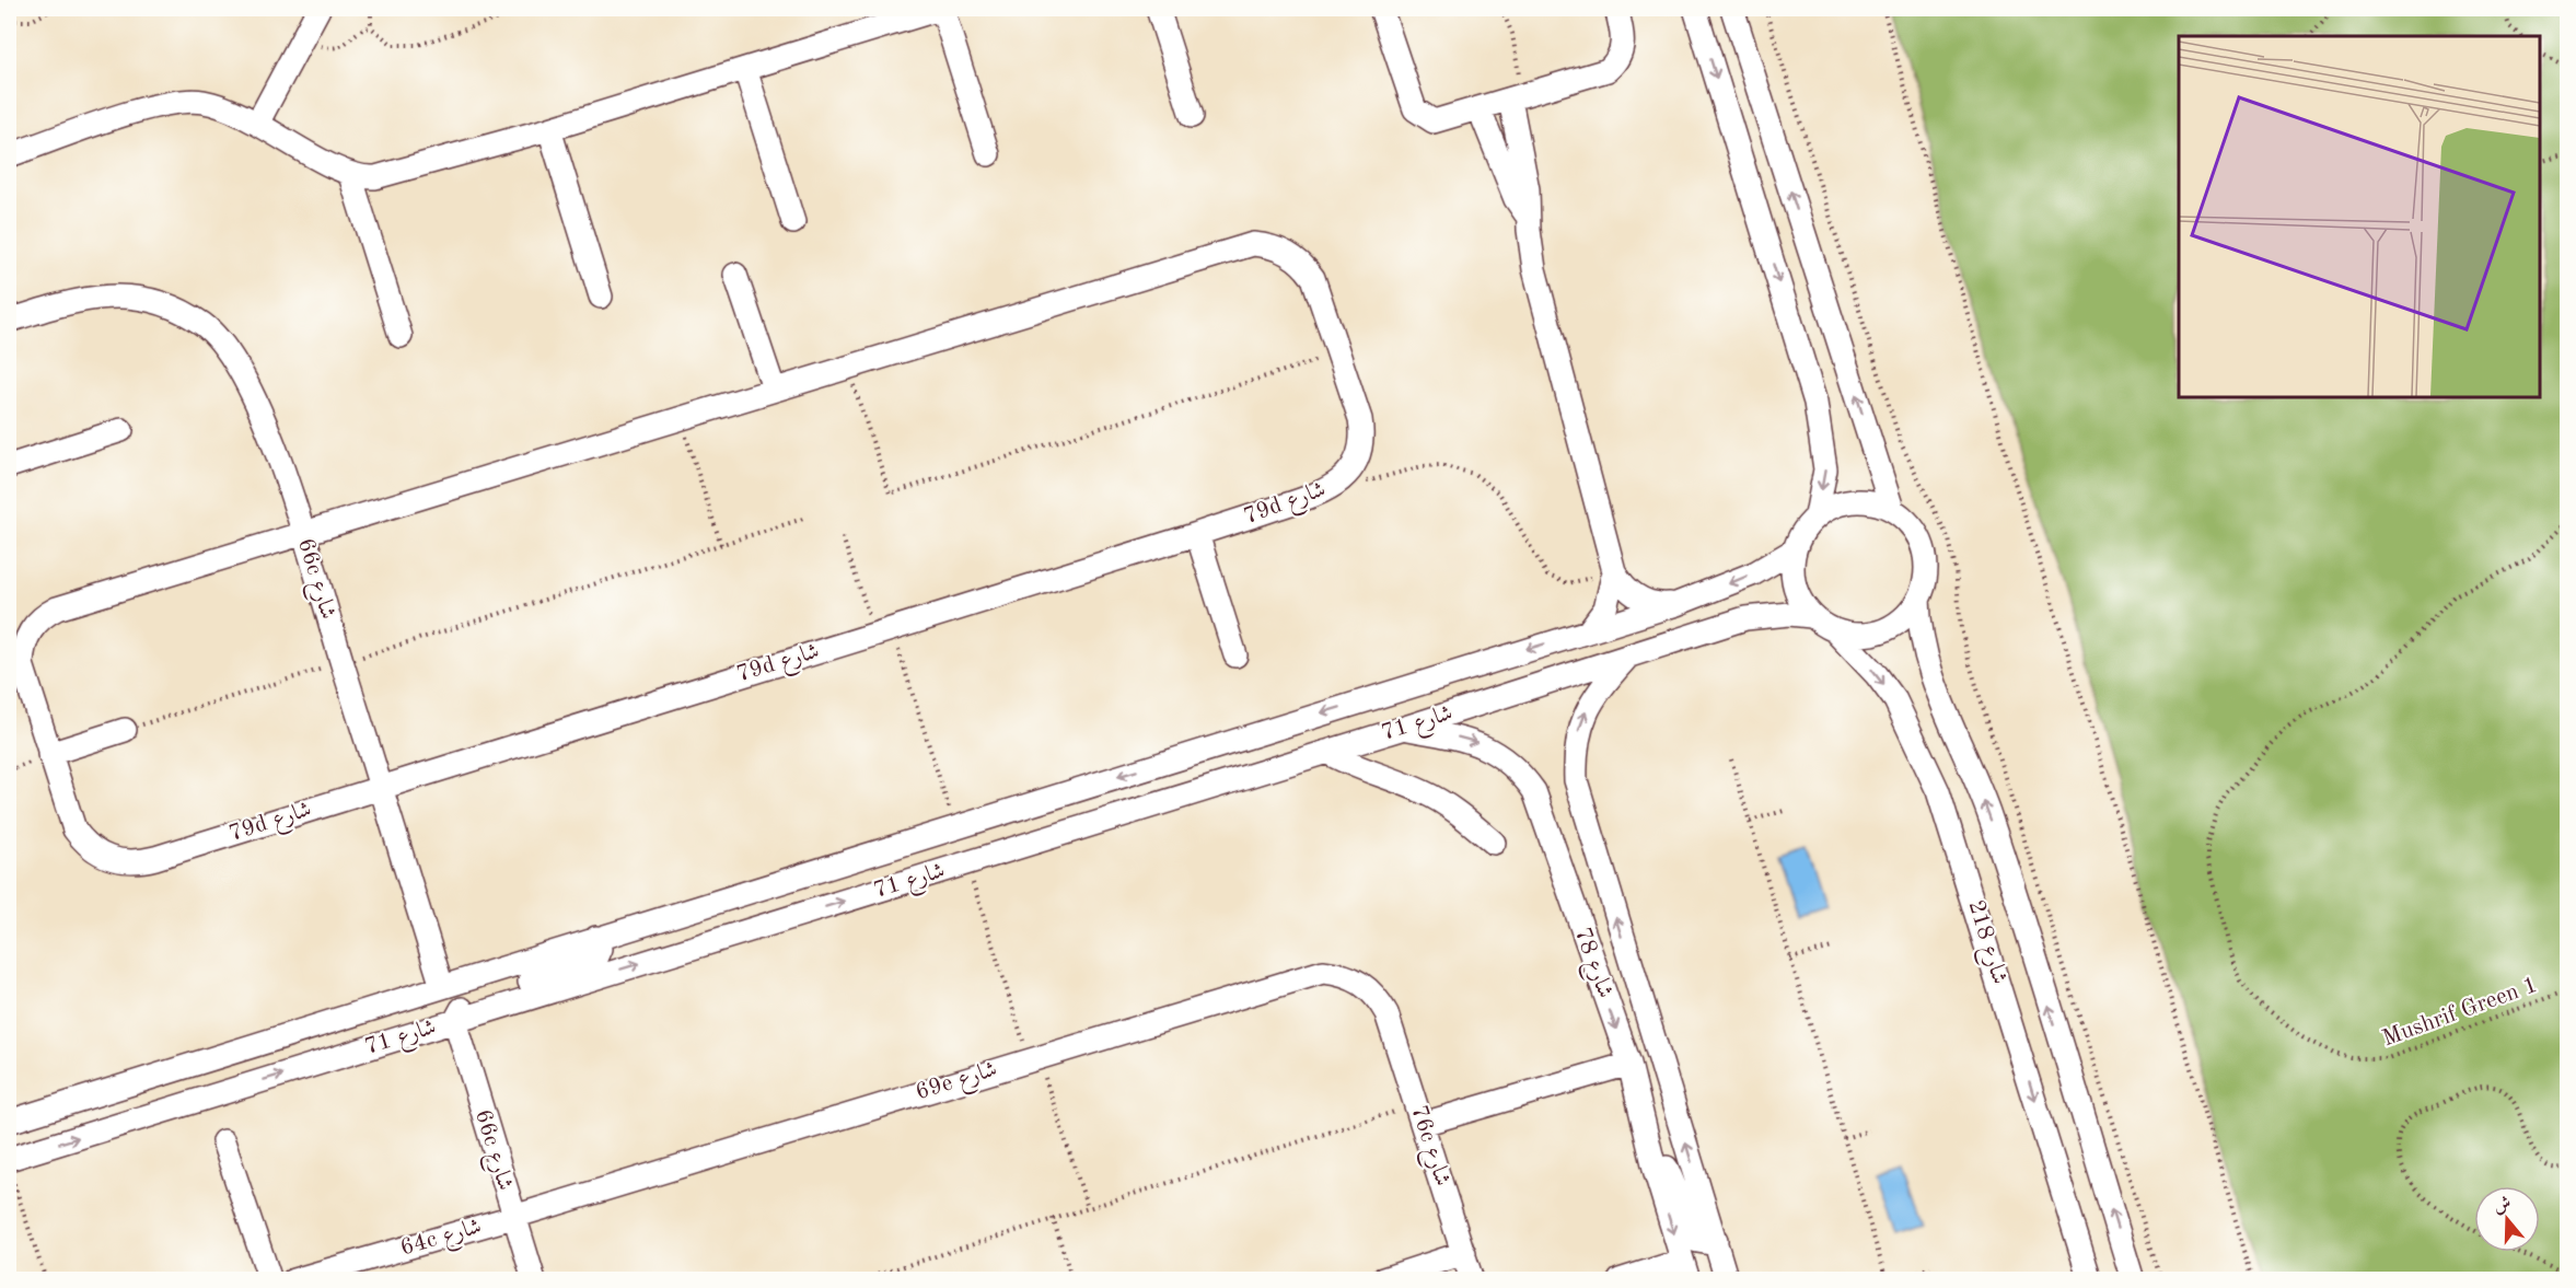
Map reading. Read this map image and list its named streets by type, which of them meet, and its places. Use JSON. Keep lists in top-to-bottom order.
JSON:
{
  "streets": {
    "street": [
      "79d شارع",
      "66c شارع",
      "شارع 71",
      "شارع 218",
      "شارع 78",
      "69e شارع",
      "76c شارع",
      "64c شارع"
    ],
    "path": ["Mushrif Green 1"]
  },
  "crossings": [
    ["79d شارع", "66c شارع"],
    ["66c شارع", "شارع 71"],
    ["66c شارع", "69e شارع"],
    ["66c شارع", "64c شارع"],
    ["شارع 71", "شارع 218"],
    ["شارع 71", "شارع 78"],
    ["69e شارع", "76c شارع"],
    ["69e شارع", "64c شارع"]
  ],
  "north": "top"
}
